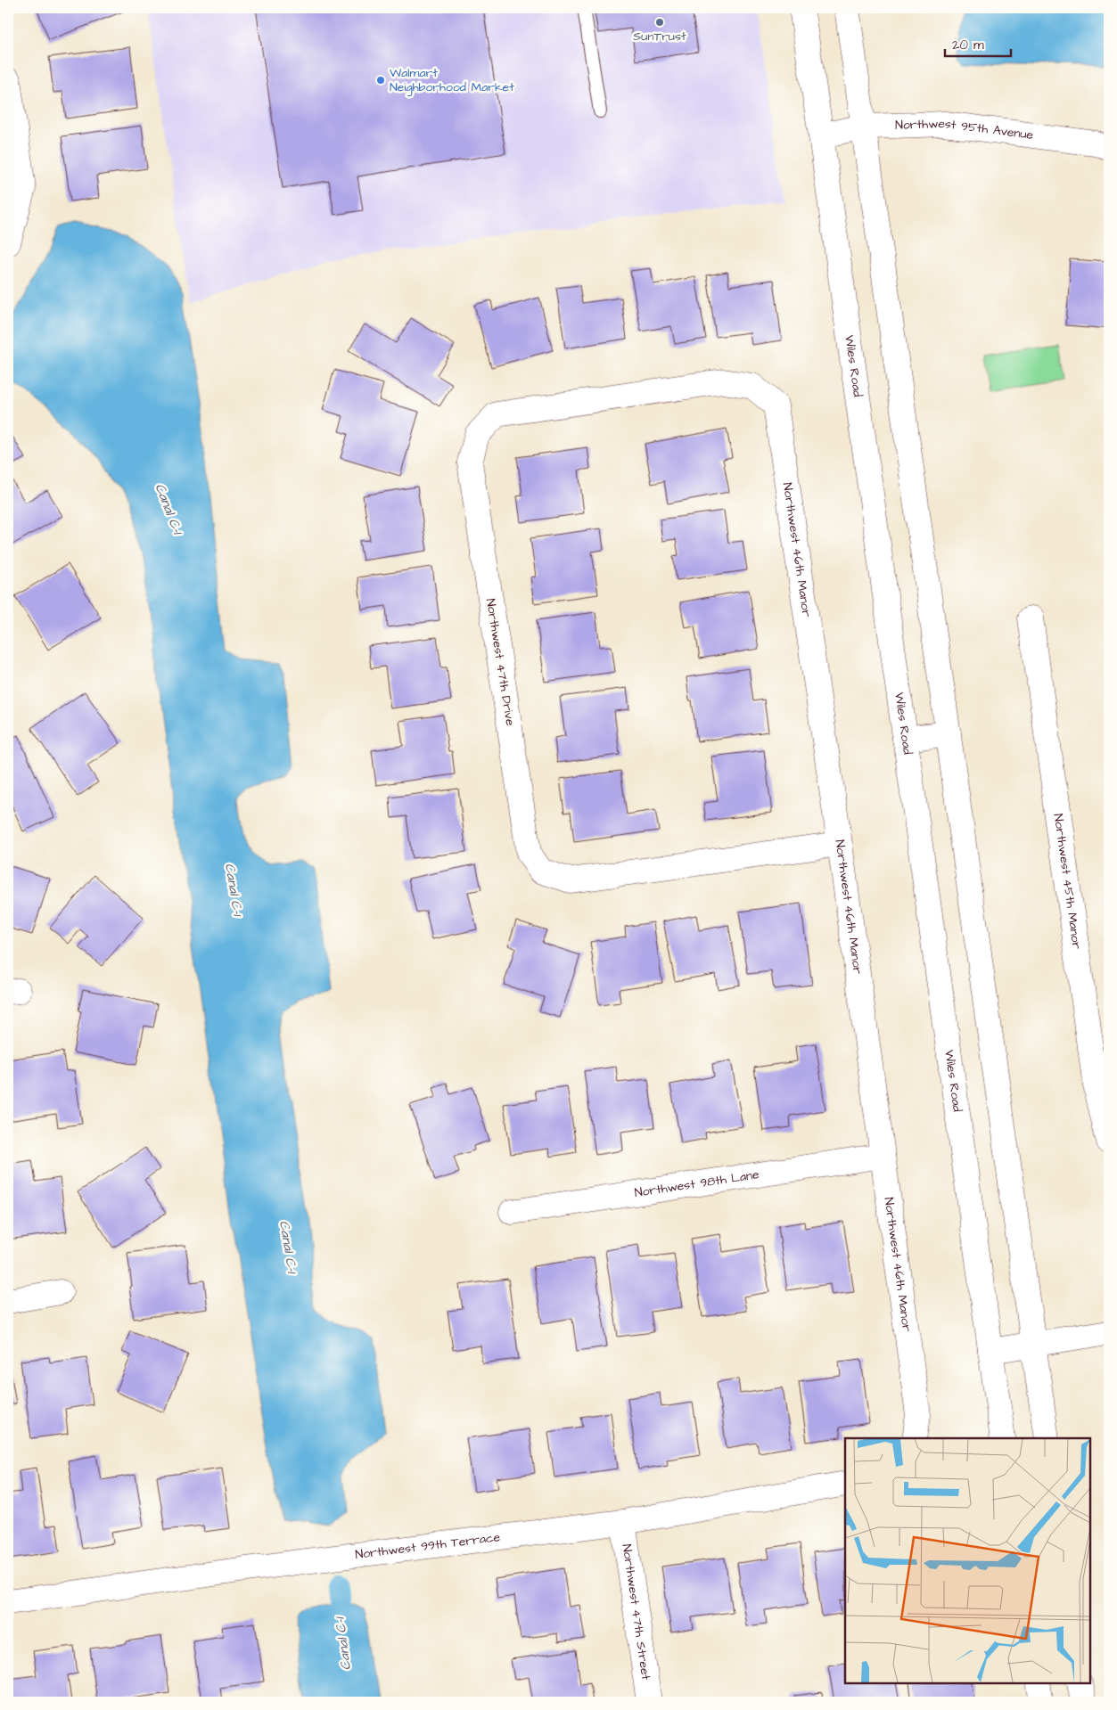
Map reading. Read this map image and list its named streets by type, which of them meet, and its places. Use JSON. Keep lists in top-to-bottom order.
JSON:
{
  "streets": {
    "street": [
      "Northwest 95th Avenue",
      "Wiles Road",
      "Northwest 46th Manor",
      "Northwest 47th Drive",
      "Northwest 45th Manor",
      "Northwest 98th Lane",
      "Northwest 99th Terrace",
      "Northwest 47th Street"
    ]
  },
  "crossings": [
    ["Northwest 95th Avenue", "Wiles Road"],
    ["Northwest 46th Manor", "Northwest 47th Drive"],
    ["Northwest 46th Manor", "Northwest 98th Lane"],
    ["Northwest 99th Terrace", "Northwest 47th Street"]
  ],
  "water": ["Canal C-1"],
  "places": ["SunTrust", "Walmart Neighborhood Market"],
  "scale_bar": "20 m"
}
